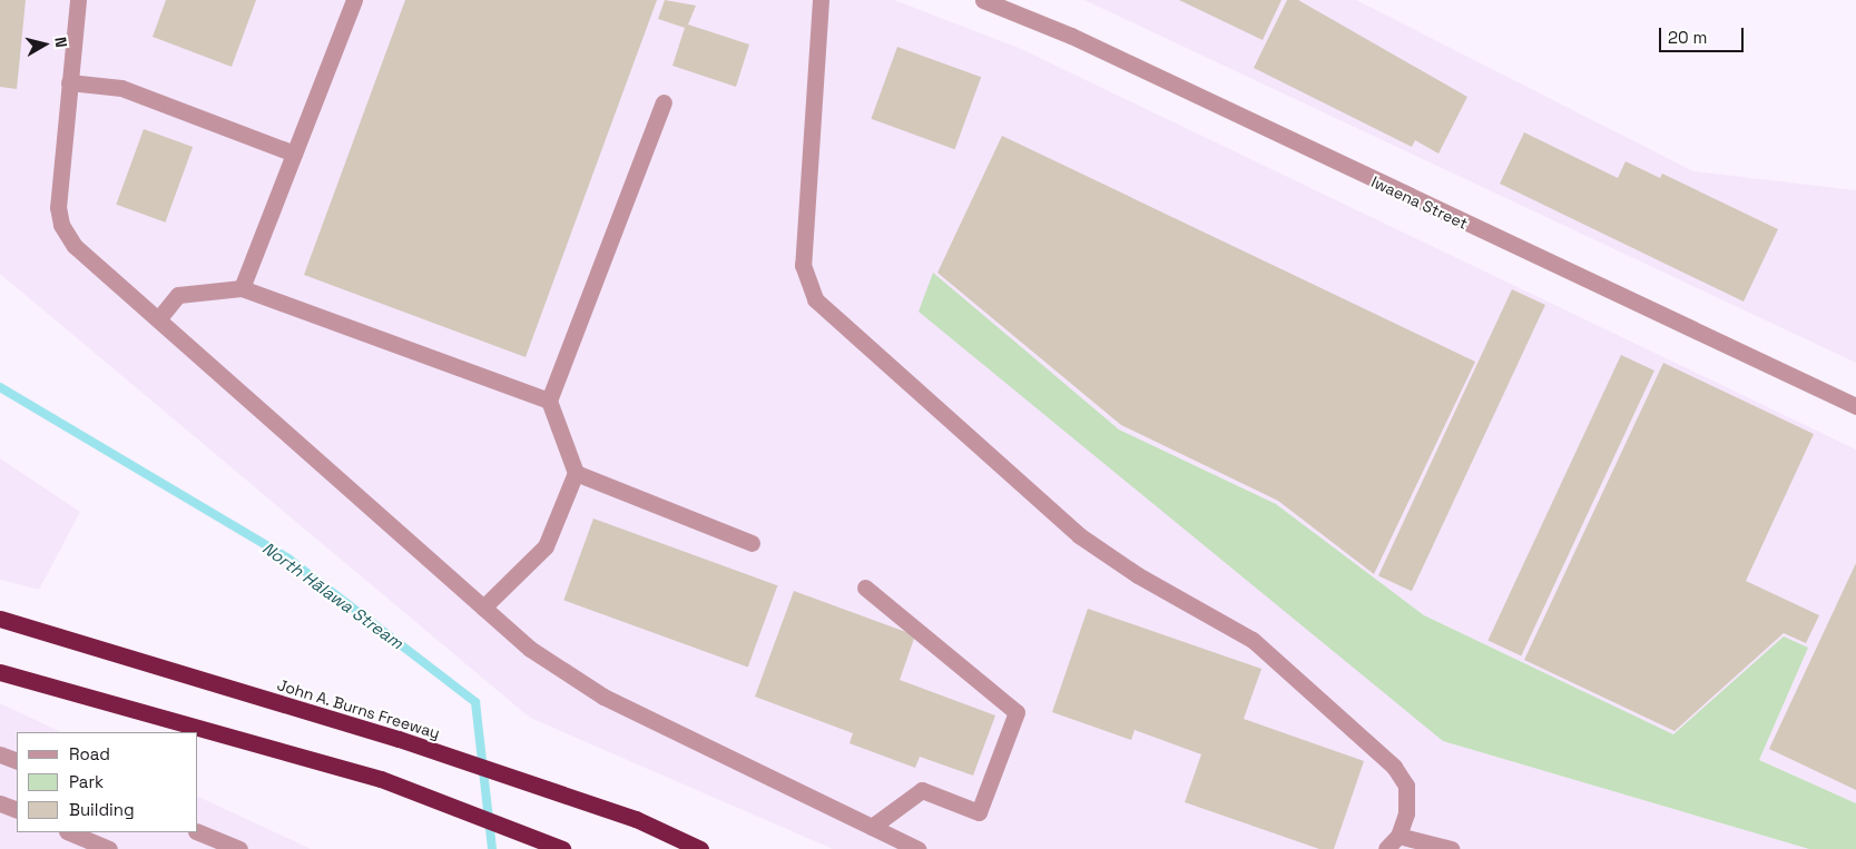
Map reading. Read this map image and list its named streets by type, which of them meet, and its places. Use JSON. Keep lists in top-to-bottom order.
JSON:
{
  "streets": {
    "highway": ["John A. Burns Freeway"],
    "street": ["Iwaena Street"]
  },
  "water": ["North Hālawa Stream"],
  "legend": ["Road", "Park", "Building"],
  "scale_bar": "20 m",
  "north": "right"
}
